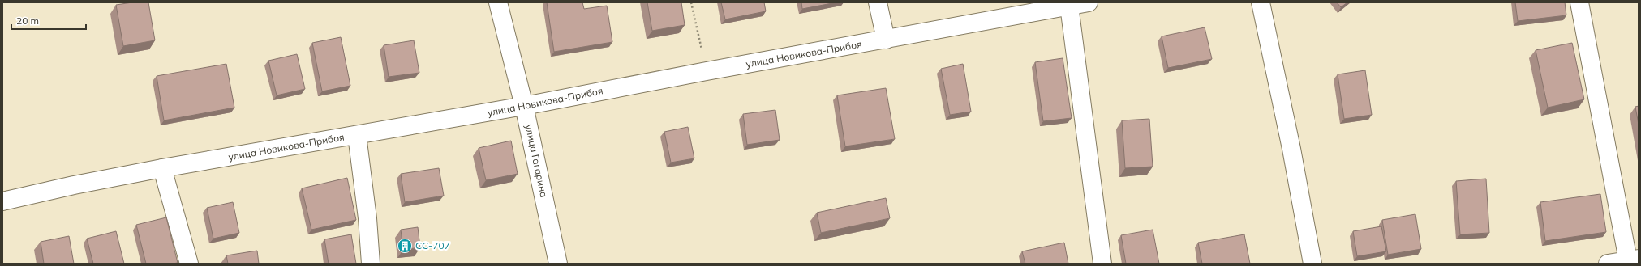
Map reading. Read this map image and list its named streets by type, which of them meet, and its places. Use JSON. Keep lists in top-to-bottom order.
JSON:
{
  "streets": {
    "street": ["улица Новикова-Прибоя", "улица Гагарина"]
  },
  "crossings": [
    ["улица Новикова-Прибоя", "улица Гагарина"]
  ],
  "places": {
    "building": ["СС-707"]
  },
  "scale_bar": "20 m"
}
